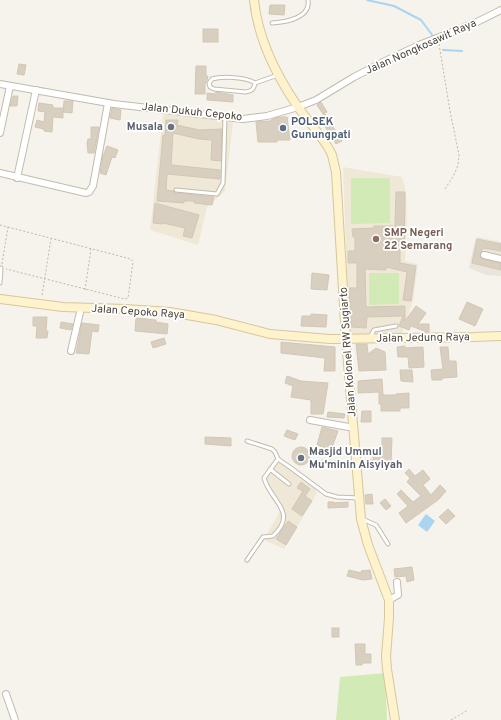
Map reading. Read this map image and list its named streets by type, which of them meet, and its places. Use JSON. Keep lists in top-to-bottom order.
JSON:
{
  "streets": {
    "main road": ["Jalan Cepoko Raya", "Jalan Jedung Raya", "Jalan Kolonel RW Sugiarto"],
    "street": ["Jalan Nongkosawit Raya", "Jalan Dukuh Cepoko"]
  },
  "crossings": [
    ["Jalan Nongkosawit Raya", "Jalan Dukuh Cepoko"],
    ["Jalan Nongkosawit Raya", "Jalan Kolonel RW Sugiarto"],
    ["Jalan Dukuh Cepoko", "Jalan Kolonel RW Sugiarto"],
    ["Jalan Cepoko Raya", "Jalan Jedung Raya"],
    ["Jalan Cepoko Raya", "Jalan Kolonel RW Sugiarto"],
    ["Jalan Jedung Raya", "Jalan Kolonel RW Sugiarto"]
  ],
  "places": [
    "Musala",
    "POLSEK Gunungpati",
    "SMP Negeri 22 Semarang",
    "Masjid Ummul Mu'minin Aisyiyah"
  ]
}
